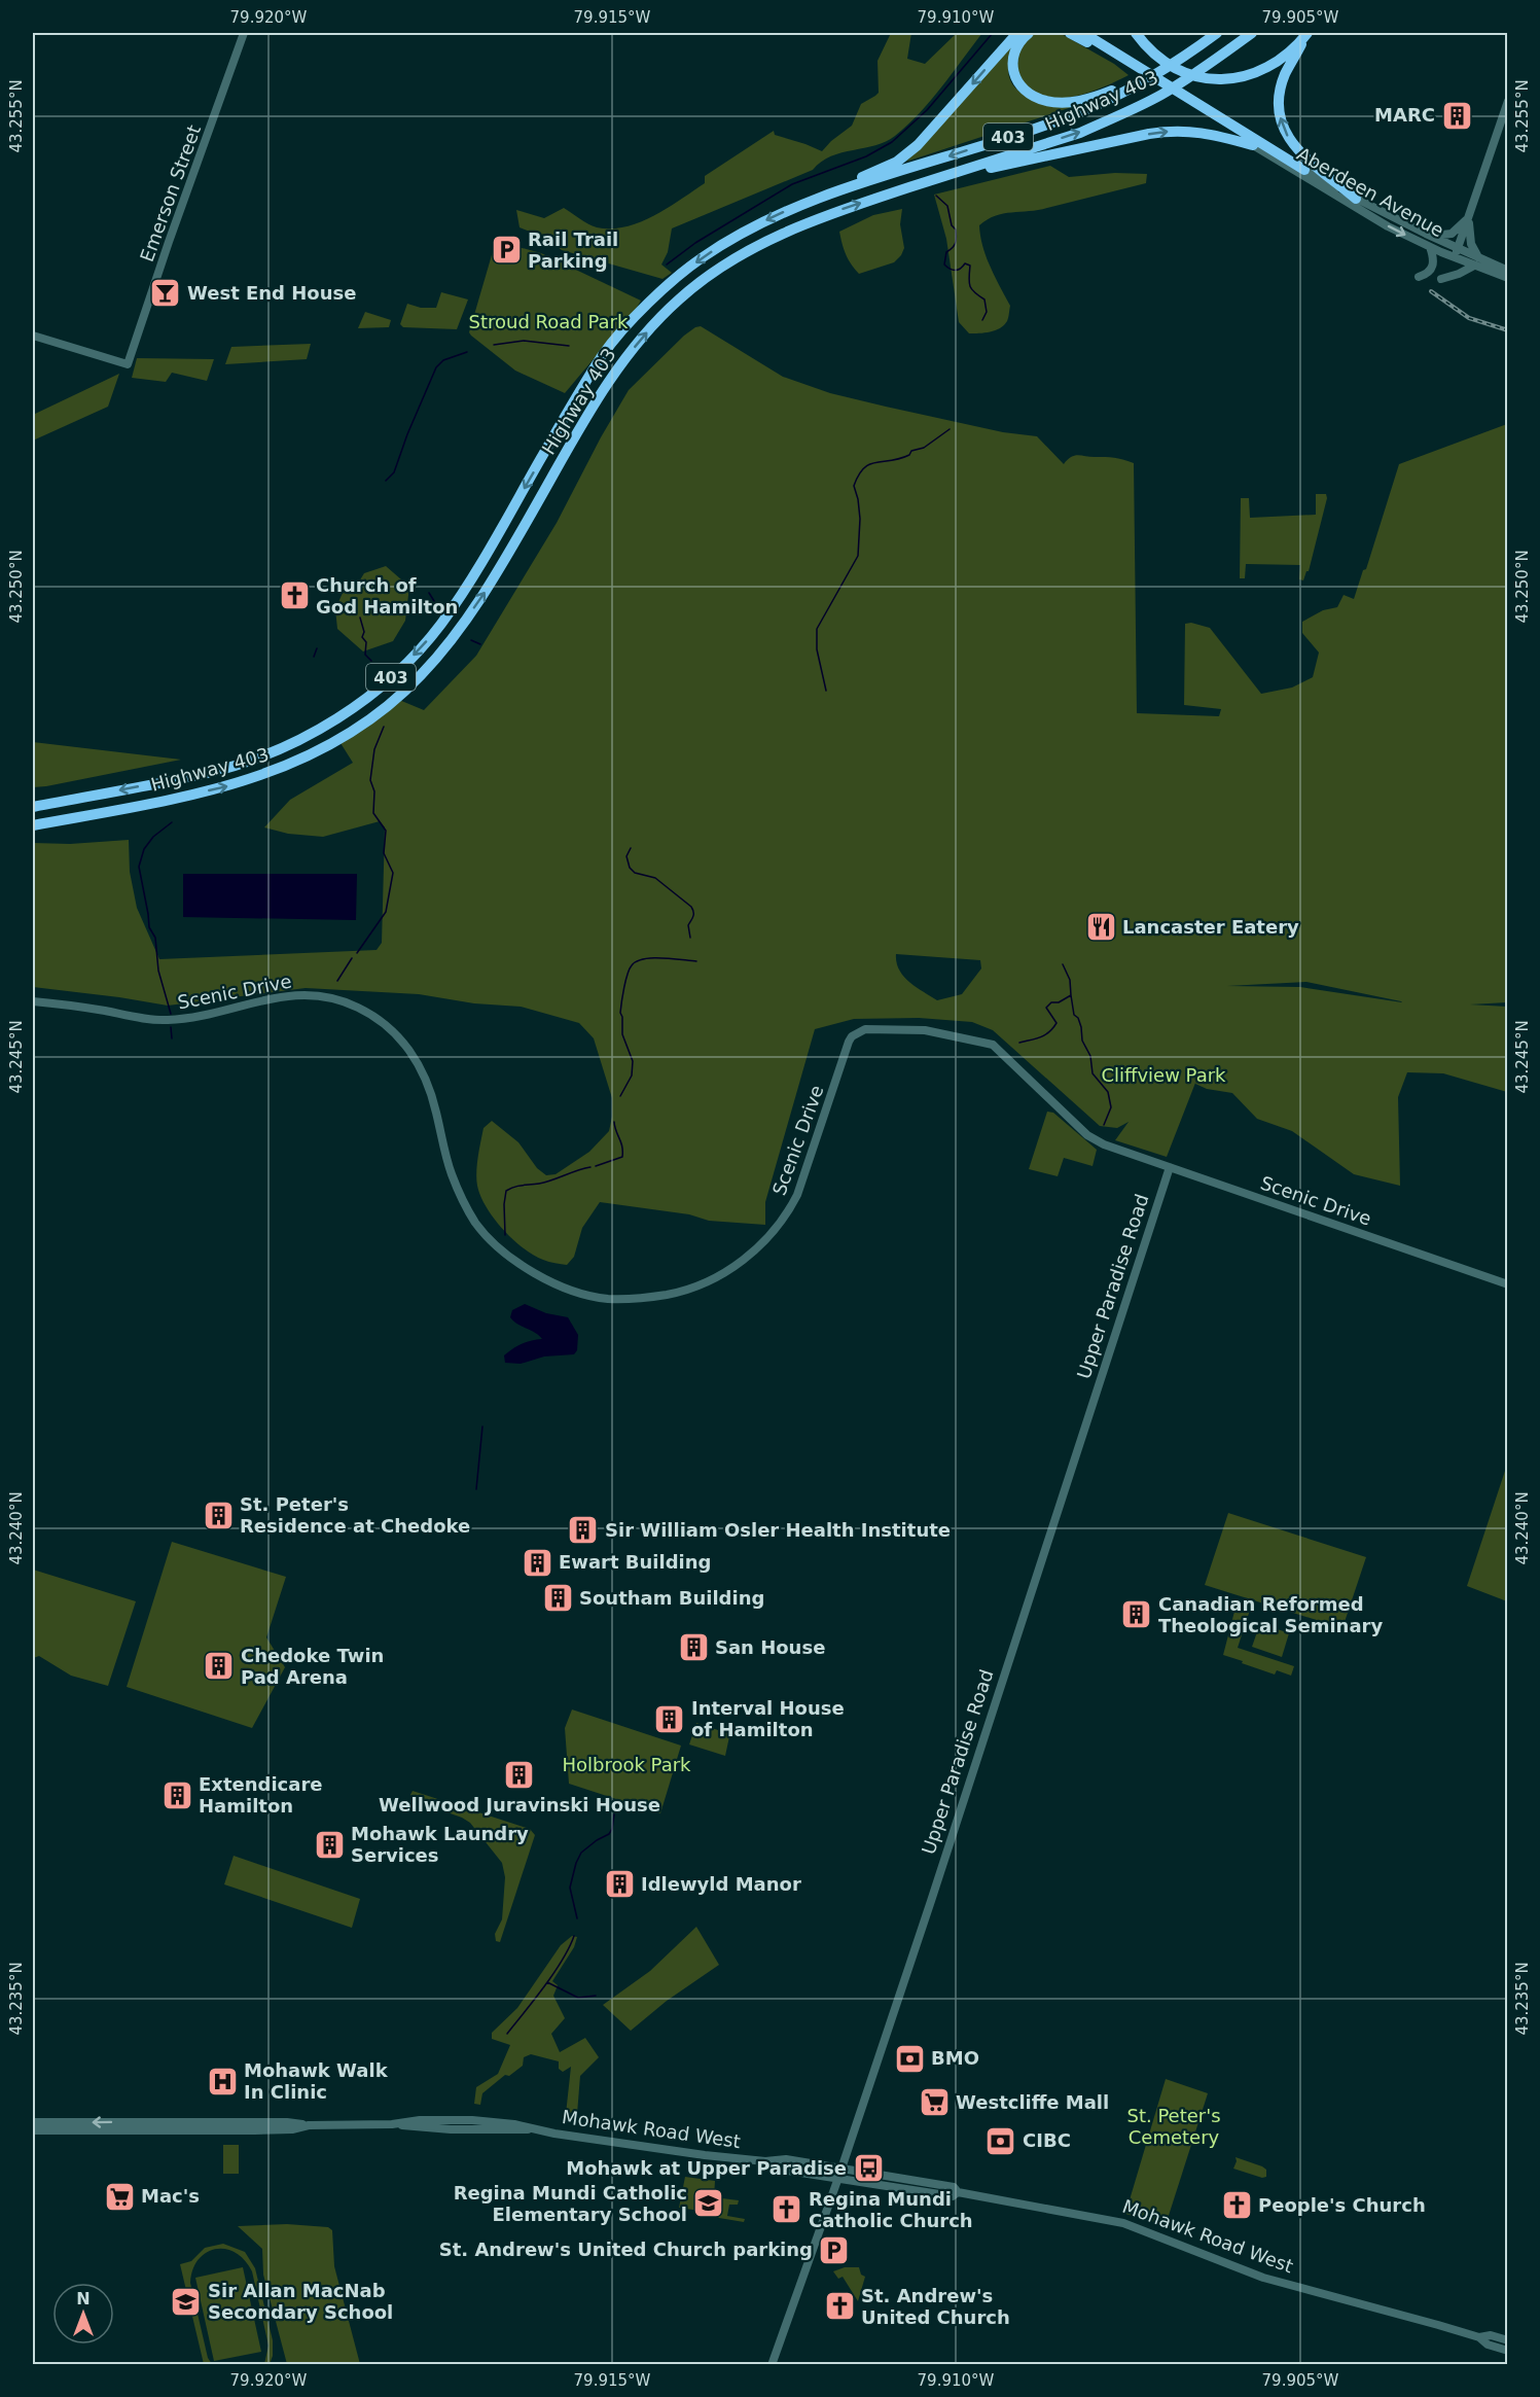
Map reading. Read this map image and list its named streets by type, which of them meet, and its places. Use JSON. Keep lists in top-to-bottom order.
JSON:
{
  "streets": {
    "highway": ["Highway 403", "403"],
    "main road": ["Aberdeen Avenue", "Upper Paradise Road", "Mohawk Road West"],
    "street": ["Emerson Street", "Scenic Drive"]
  },
  "crossings": [
    ["Scenic Drive", "Upper Paradise Road"],
    ["Upper Paradise Road", "Mohawk Road West"]
  ],
  "parks": [
    "Stroud Road Park",
    "Cliffview Park",
    "Holbrook Park",
    "St. Peter's Cemetery"
  ],
  "places": {
    "building": [
      "MARC",
      "St. Peter's Residence at Chedoke",
      "Sir William Osler Health Institute",
      "Ewart Building",
      "Southam Building",
      "Canadian Reformed Theological Seminary",
      "San House",
      "Chedoke Twin Pad Arena",
      "Interval House of Hamilton",
      "Wellwood Juravinski House",
      "Extendicare Hamilton",
      "Mohawk Laundry Services",
      "Idlewyld Manor"
    ],
    "parking": ["Rail Trail Parking", "St. Andrew's United Church parking"],
    "bar": ["West End House"],
    "church": [
      "Church of God Hamilton",
      "People's Church",
      "Regina Mundi Catholic Church",
      "St. Andrew's United Church"
    ],
    "restaurant": ["Lancaster Eatery"],
    "bank": ["BMO", "CIBC"],
    "hospital": ["Mohawk Walk In Clinic"],
    "supermarket": ["Westcliffe Mall", "Mac's"],
    "bus stop": ["Mohawk at Upper Paradise"],
    "school or university": ["Regina Mundi Catholic Elementary School", "Sir Allan MacNab Secondary School"]
  },
  "north": "top",
  "coordinates": [
    "79.920°W",
    "79.915°W",
    "79.910°W",
    "79.905°W",
    "43.255°N",
    "43.250°N",
    "43.245°N",
    "43.240°N",
    "43.235°N"
  ]
}
